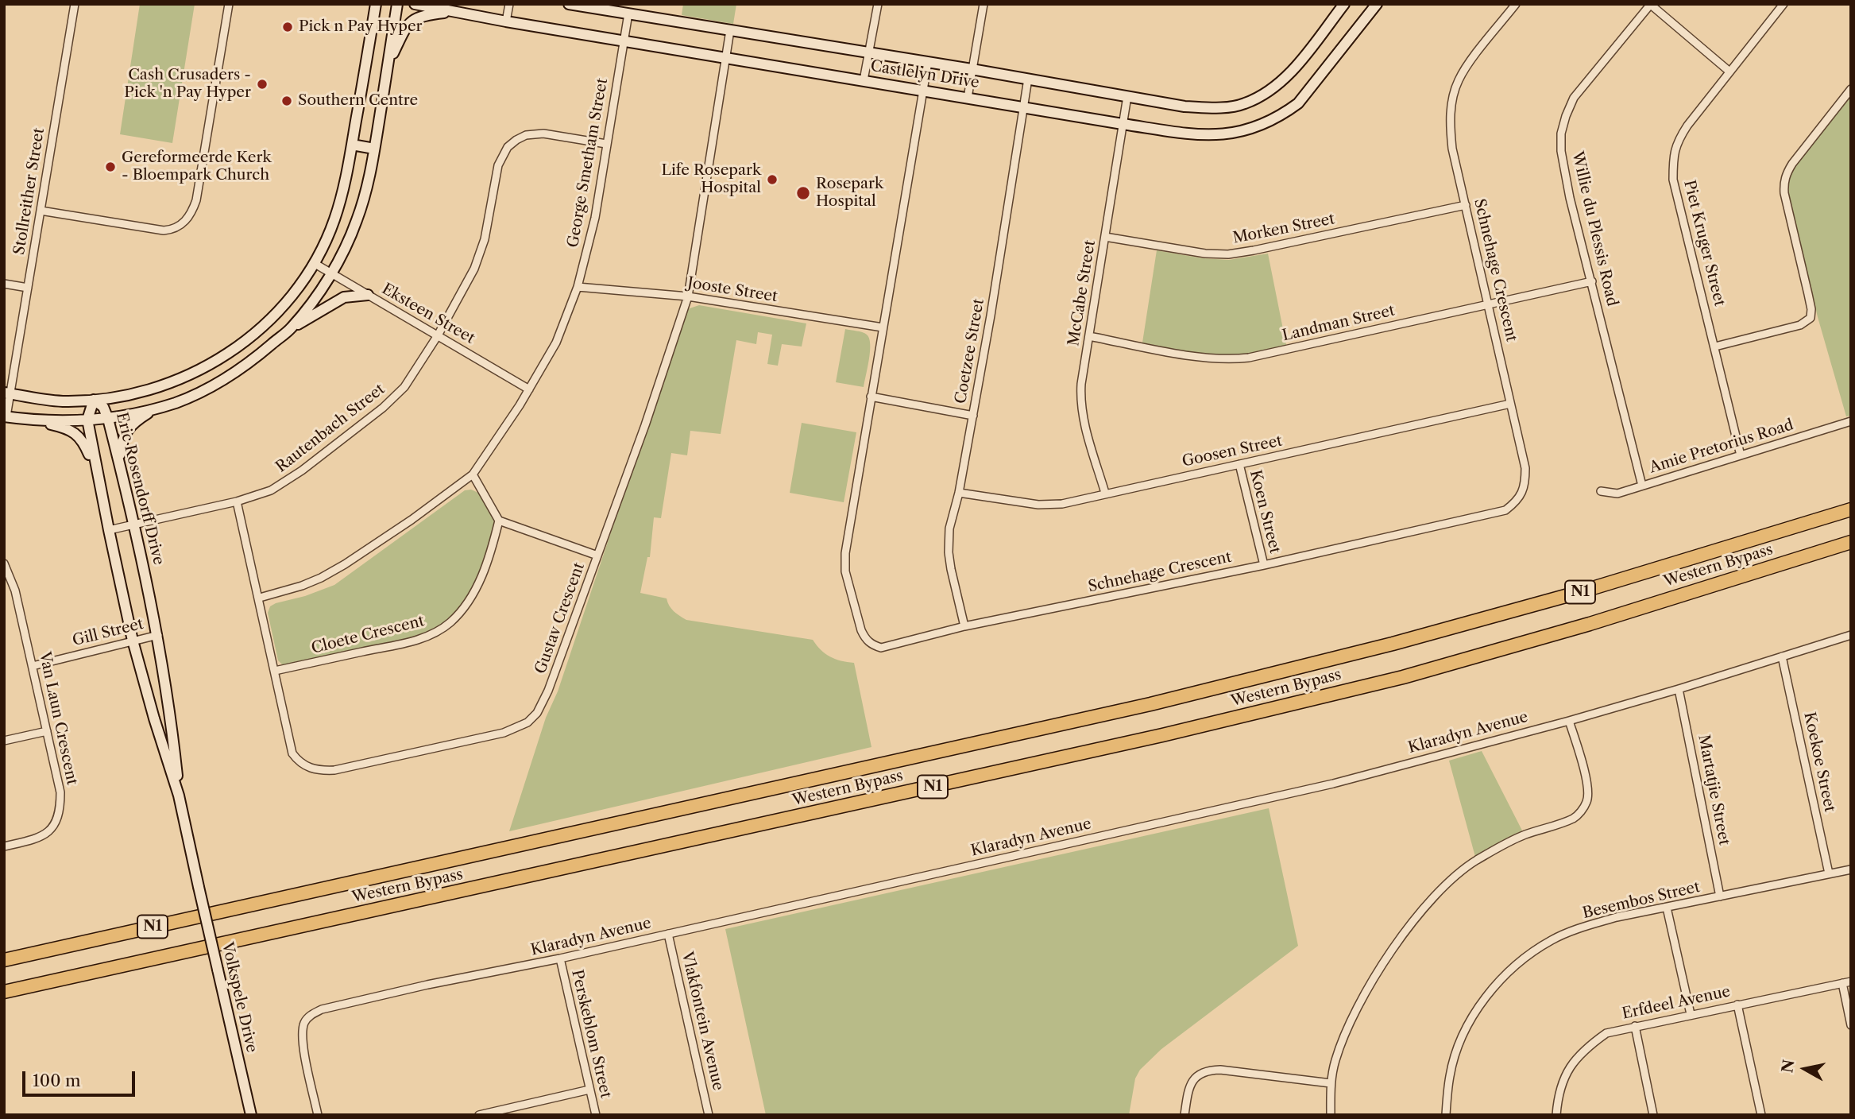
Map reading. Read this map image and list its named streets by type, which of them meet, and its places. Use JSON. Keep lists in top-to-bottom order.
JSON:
{
  "streets": {
    "highway": ["Western Bypass", "N1"],
    "street": [
      "Castlelyn Drive",
      "George Smetham Street",
      "Stollreither Street",
      "Morken Street",
      "Willie du Plessis Road",
      "Piet Kruger Street",
      "Schnehage Crescent",
      "Jooste Street",
      "McCabe Street",
      "Eksteen Street",
      "Landman Street",
      "Coetzee Street",
      "Rautenbach Street",
      "Amie Pretorius Road",
      "Goosen Street",
      "Eric Rosendorff Drive",
      "Koen Street",
      "Gustav Crescent",
      "Gill Street",
      "Cloete Crescent",
      "Van Laun Crescent",
      "Klaradyn Avenue",
      "Koekoe Street",
      "Martatjie Street",
      "Besembos Street",
      "Volkspele Drive",
      "Erfdeel Avenue",
      "Vlakfontein Avenue",
      "Perskeblom Street"
    ]
  },
  "crossings": [
    ["Castlelyn Drive", "George Smetham Street"],
    ["Castlelyn Drive", "Schnehage Crescent"],
    ["Castlelyn Drive", "McCabe Street"],
    ["Castlelyn Drive", "Coetzee Street"],
    ["Castlelyn Drive", "Gustav Crescent"],
    ["George Smetham Street", "Jooste Street"],
    ["George Smetham Street", "Eksteen Street"],
    ["George Smetham Street", "Rautenbach Street"],
    ["George Smetham Street", "Gustav Crescent"],
    ["Morken Street", "Schnehage Crescent"],
    ["Morken Street", "McCabe Street"],
    ["Willie du Plessis Road", "Landman Street"],
    ["Willie du Plessis Road", "Amie Pretorius Road"],
    ["Piet Kruger Street", "Amie Pretorius Road"],
    ["Schnehage Crescent", "Jooste Street"],
    ["Schnehage Crescent", "Landman Street"],
    ["Schnehage Crescent", "Coetzee Street"],
    ["Schnehage Crescent", "Goosen Street"],
    ["Schnehage Crescent", "Koen Street"],
    ["Jooste Street", "Gustav Crescent"],
    ["McCabe Street", "Landman Street"],
    ["McCabe Street", "Goosen Street"],
    ["Eksteen Street", "Rautenbach Street"],
    ["Coetzee Street", "Goosen Street"],
    ["Rautenbach Street", "Eric Rosendorff Drive"],
    ["Rautenbach Street", "Gustav Crescent"],
    ["Goosen Street", "Koen Street"],
    ["Eric Rosendorff Drive", "Gill Street"],
    ["Eric Rosendorff Drive", "Volkspele Drive"],
    ["Gustav Crescent", "Cloete Crescent"],
    ["Gill Street", "Van Laun Crescent"],
    ["Klaradyn Avenue", "Koekoe Street"],
    ["Klaradyn Avenue", "Martatjie Street"],
    ["Klaradyn Avenue", "Vlakfontein Avenue"],
    ["Klaradyn Avenue", "Perskeblom Street"],
    ["Koekoe Street", "Besembos Street"],
    ["Martatjie Street", "Besembos Street"]
  ],
  "places": [
    "Pick n Pay Hyper",
    "Cash Crusaders - Pick 'n Pay Hyper",
    "Southern Centre",
    "Gereformeerde Kerk - Bloempark Church",
    "Life Rosepark Hospital",
    "Rosepark Hospital"
  ],
  "scale_bar": "100 m",
  "north": "left"
}
